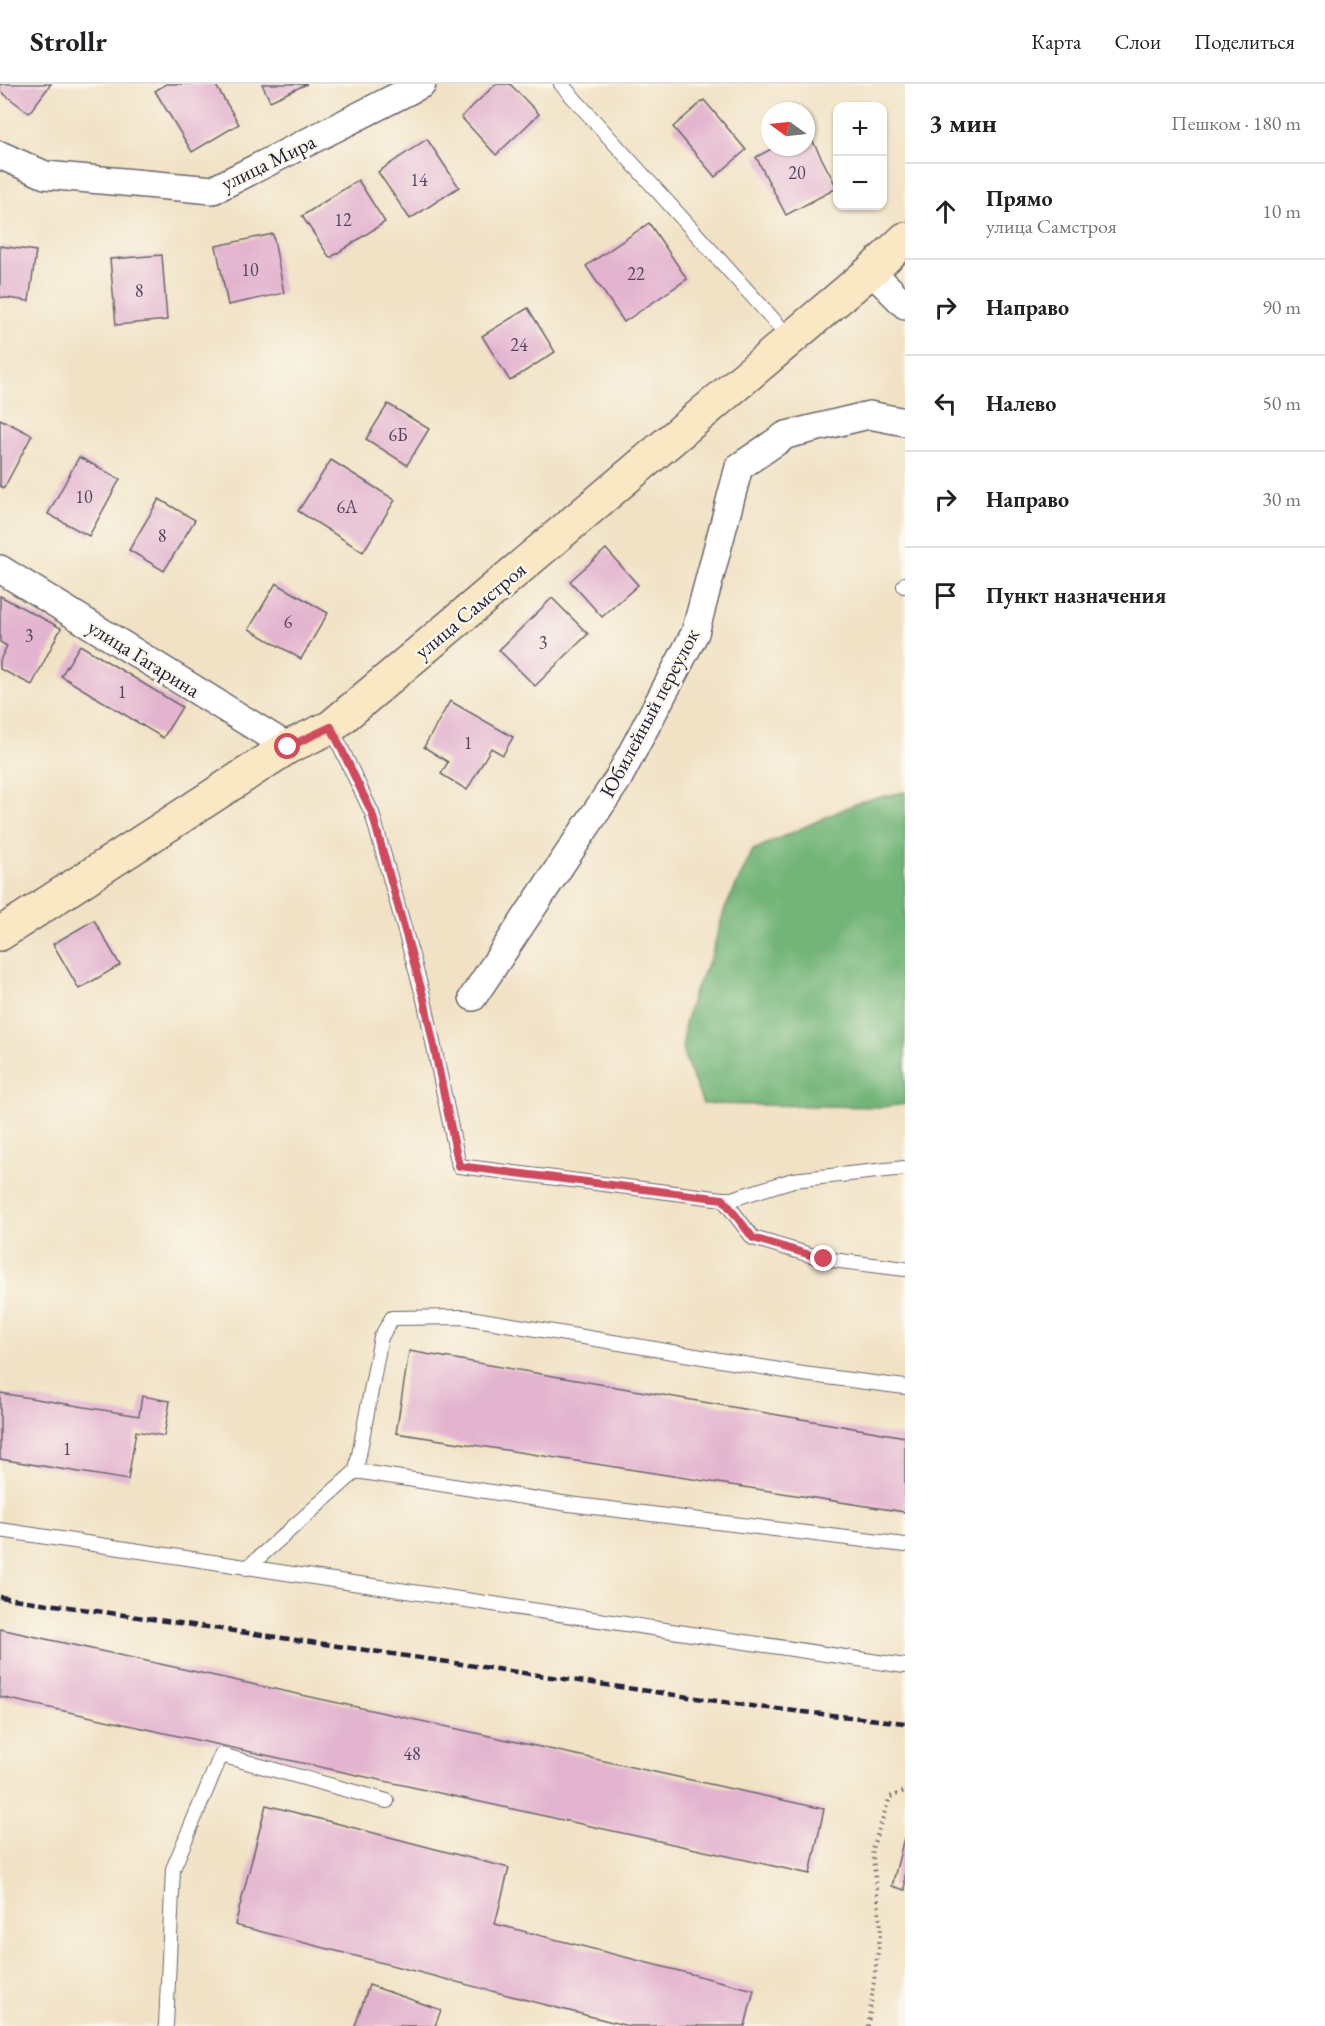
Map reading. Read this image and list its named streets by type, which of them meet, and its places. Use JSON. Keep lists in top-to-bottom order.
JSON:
{
  "streets": {
    "street": [
      "улица Мира",
      "улица Самстроя",
      "улица Гагарина",
      "Юбилейный переулок"
    ]
  },
  "crossings": [
    ["улица Самстроя", "улица Гагарина"]
  ],
  "house_numbers": [
    "20",
    "14",
    "12",
    "10",
    "22",
    "8",
    "24",
    "6Б",
    "10",
    "6А",
    "8",
    "6",
    "3",
    "3",
    "1",
    "1",
    "1",
    "48"
  ],
  "north": "left",
  "page": {
    "header": "Strollr",
    "nav": ["Карта", "Слои", "Поделиться"],
    "heading": ["3 мин", "Пешком · 180 m"],
    "map_buttons": ["+", "−"],
    "list": [
      ["Прямо", "улица Самстроя", "10 m"],
      ["Направо", "90 m"],
      ["Налево", "50 m"],
      ["Направо", "30 m"],
      "Пункт назначения"
    ]
  }
}
